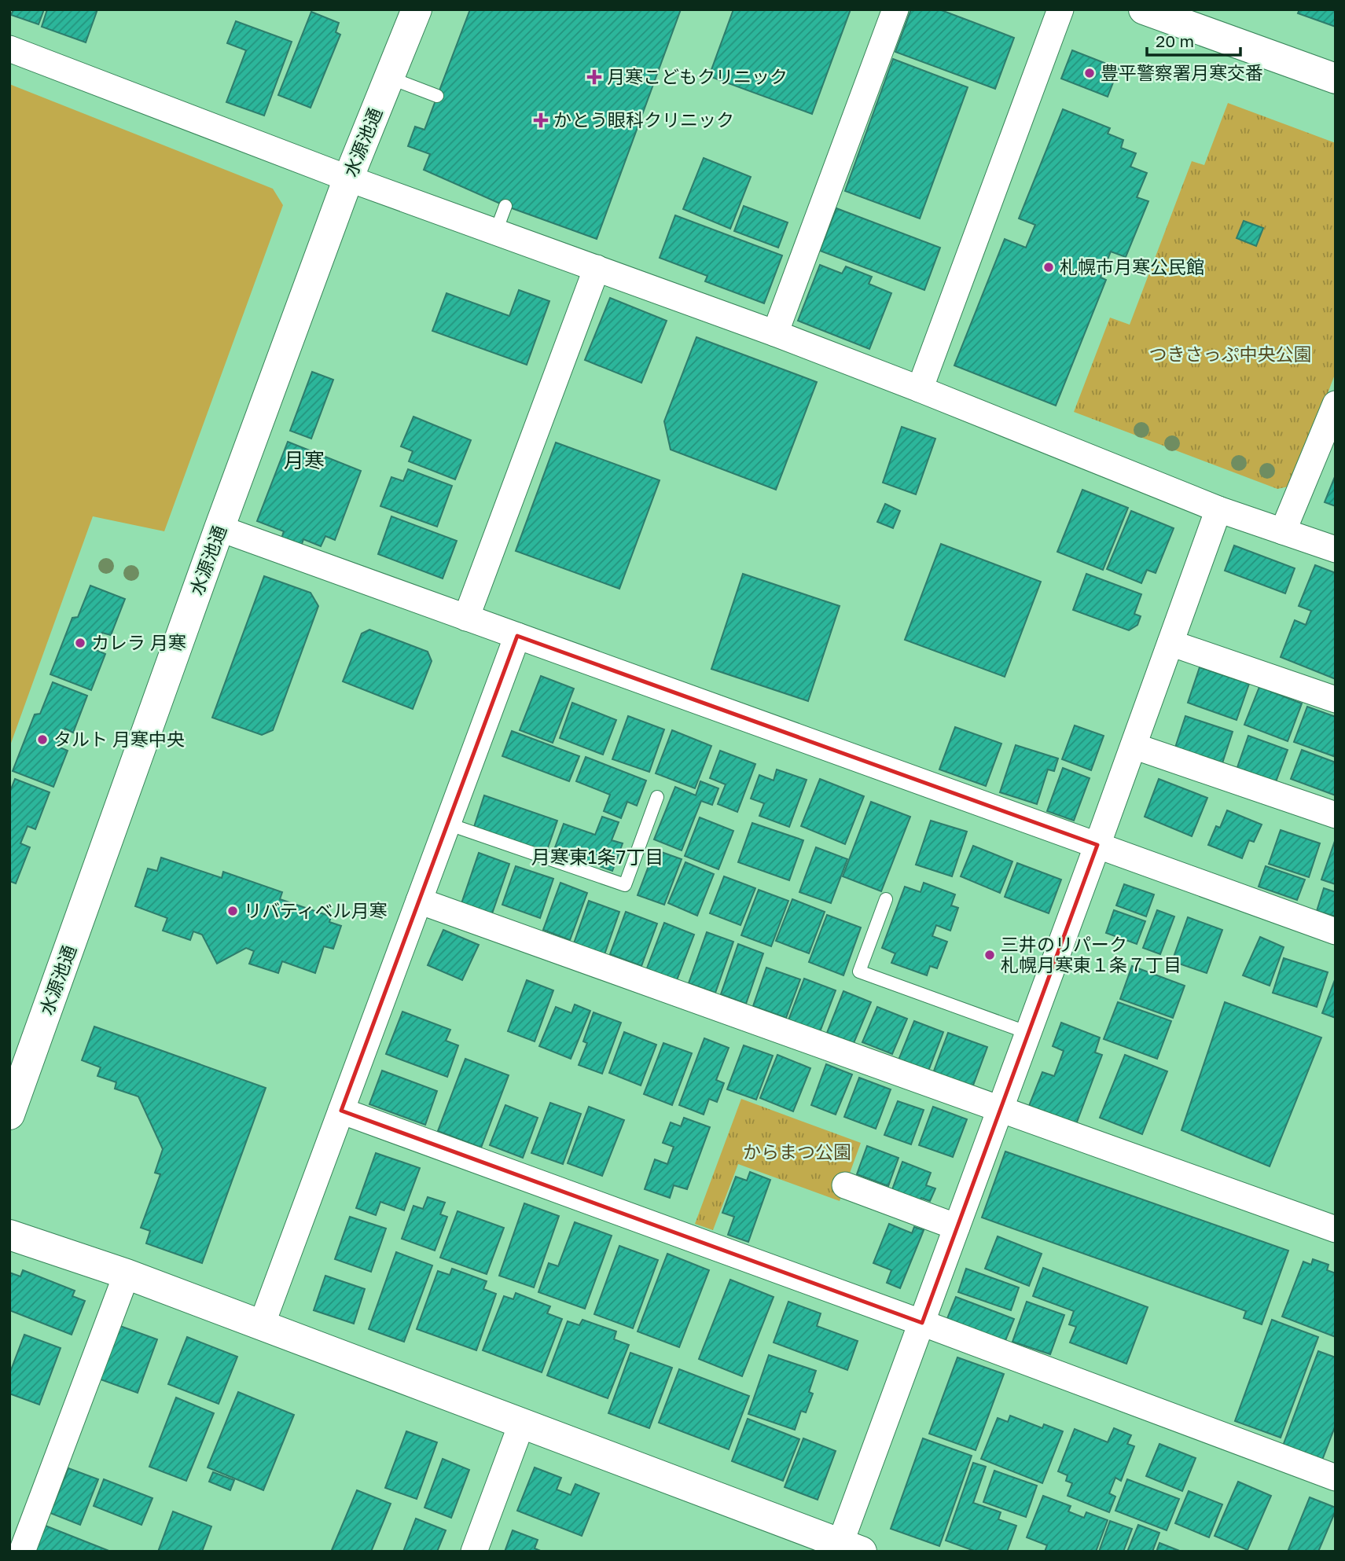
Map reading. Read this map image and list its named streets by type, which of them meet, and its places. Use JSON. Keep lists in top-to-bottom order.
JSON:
{
  "streets": {
    "main road": ["水源池通"]
  },
  "districts": ["月寒", "月寒東1条7丁目"],
  "parks": ["つきさっぷ中央公園", "からまつ公園"],
  "places": {
    "other": [
      "豊平警察署月寒交番",
      "札幌市月寒公民館",
      "カレラ 月寒",
      "タルト 月寒中央",
      "リバティベル月寒",
      "三井のリパーク 札幌月寒東１条７丁目"
    ],
    "health": ["月寒こどもクリニック", "かとう眼科クリニック"]
  },
  "scale_bar": "20 m"
}
